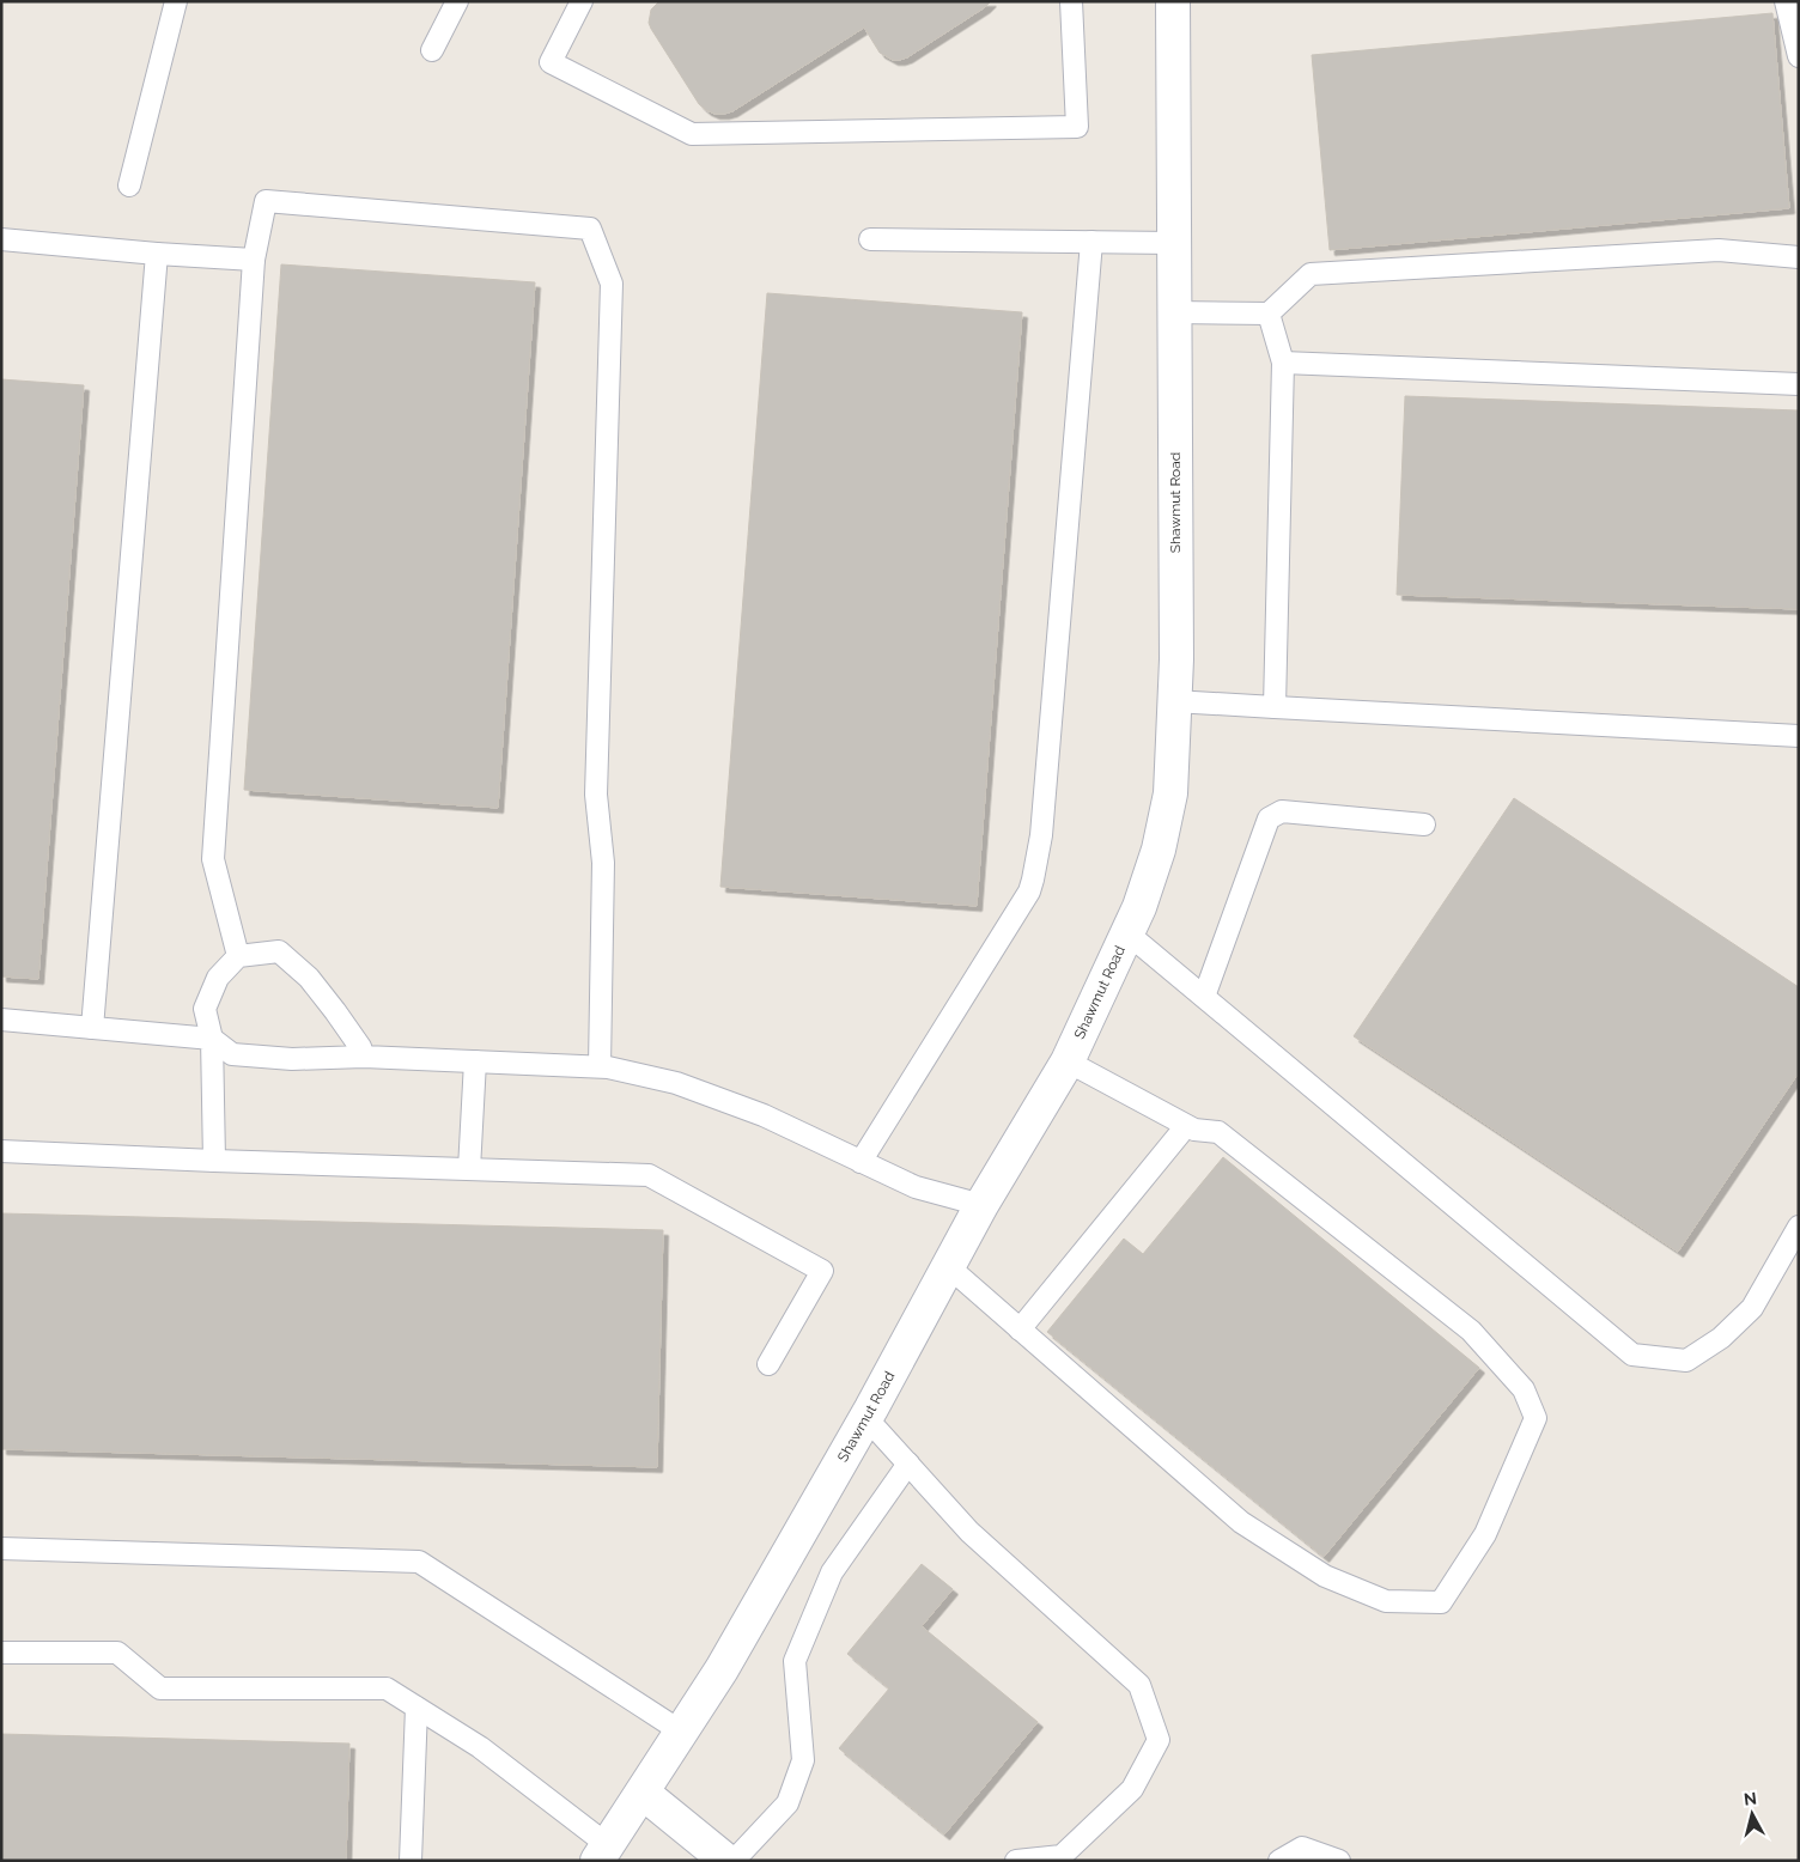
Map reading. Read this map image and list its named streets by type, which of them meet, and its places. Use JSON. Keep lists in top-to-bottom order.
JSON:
{
  "streets": {
    "street": ["Shawmut Road"]
  },
  "north": "top"
}
